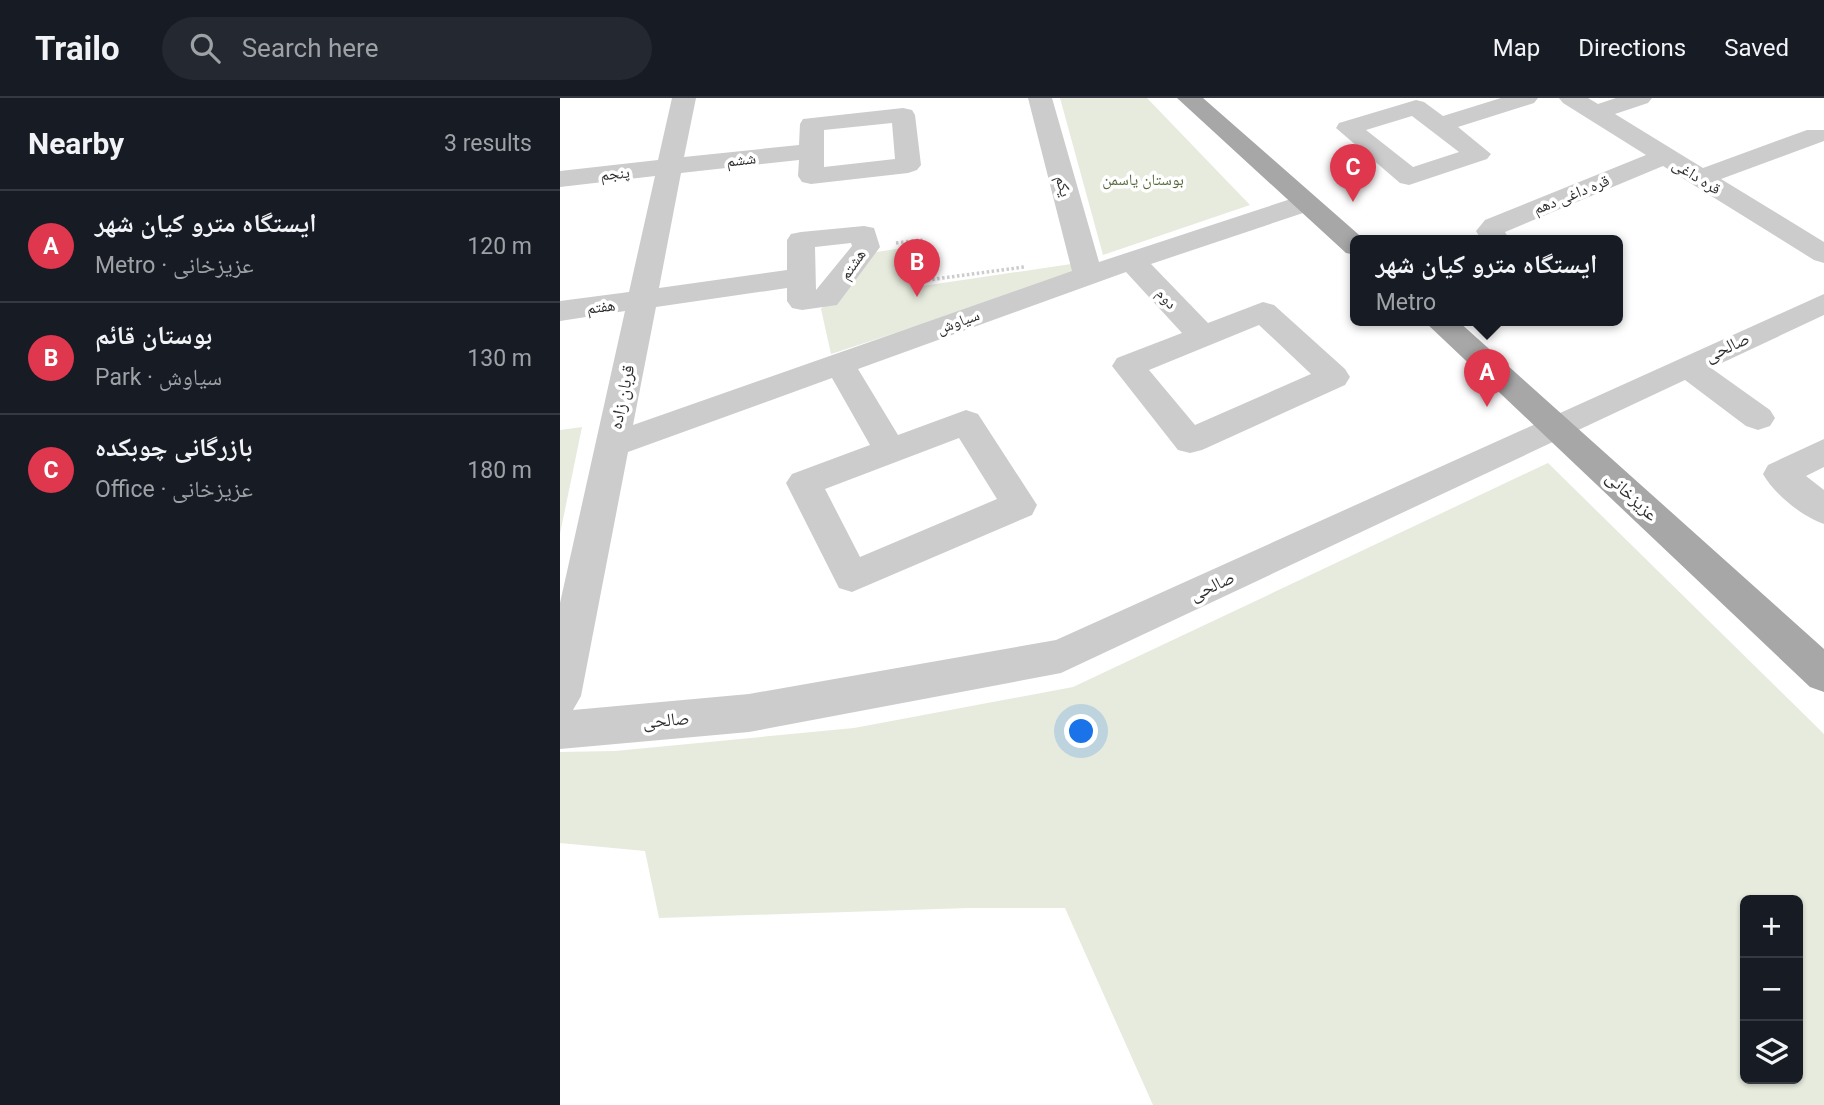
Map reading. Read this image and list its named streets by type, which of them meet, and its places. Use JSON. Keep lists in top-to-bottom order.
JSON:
{
  "streets": {
    "main road": ["عزیزخانی"],
    "street": [
      "ششم",
      "پنجم",
      "قره داغی",
      "یکم",
      "قره داغی دهم",
      "هشتم",
      "دوم",
      "هفتم",
      "سیاوش",
      "صالحی",
      "قربان زاده"
    ]
  },
  "crossings": [
    ["ششم", "پنجم"],
    ["ششم", "قربان زاده"],
    ["پنجم", "قربان زاده"],
    ["قره داغی", "قره داغی دهم"],
    ["یکم", "سیاوش"],
    ["دوم", "سیاوش"],
    ["هفتم", "قربان زاده"],
    ["سیاوش", "قربان زاده"],
    ["صالحی", "عزیزخانی"]
  ],
  "parks": ["بوستان یاسمن"],
  "page": {
    "header": "Trailo",
    "search": "Search here",
    "nav": ["Map", "Directions", "Saved"],
    "heading": ["Nearby", "3 results"],
    "pins": ["C", "B", "A"],
    "list": [
      {
        "mark": "A",
        "name": "ایستگاه مترو کیان شهر",
        "note": "Metro · عزیزخانی",
        "value": "120 m"
      },
      {
        "mark": "B",
        "name": "بوستان قائم",
        "note": "Park · سیاوش",
        "value": "130 m"
      },
      {
        "mark": "C",
        "name": "بازرگانی چوبکده",
        "note": "Office · عزیزخانی",
        "value": "180 m"
      }
    ],
    "popup": ["ایستگاه مترو کیان شهر", "Metro"],
    "map_buttons": ["+", "−"]
  }
}
